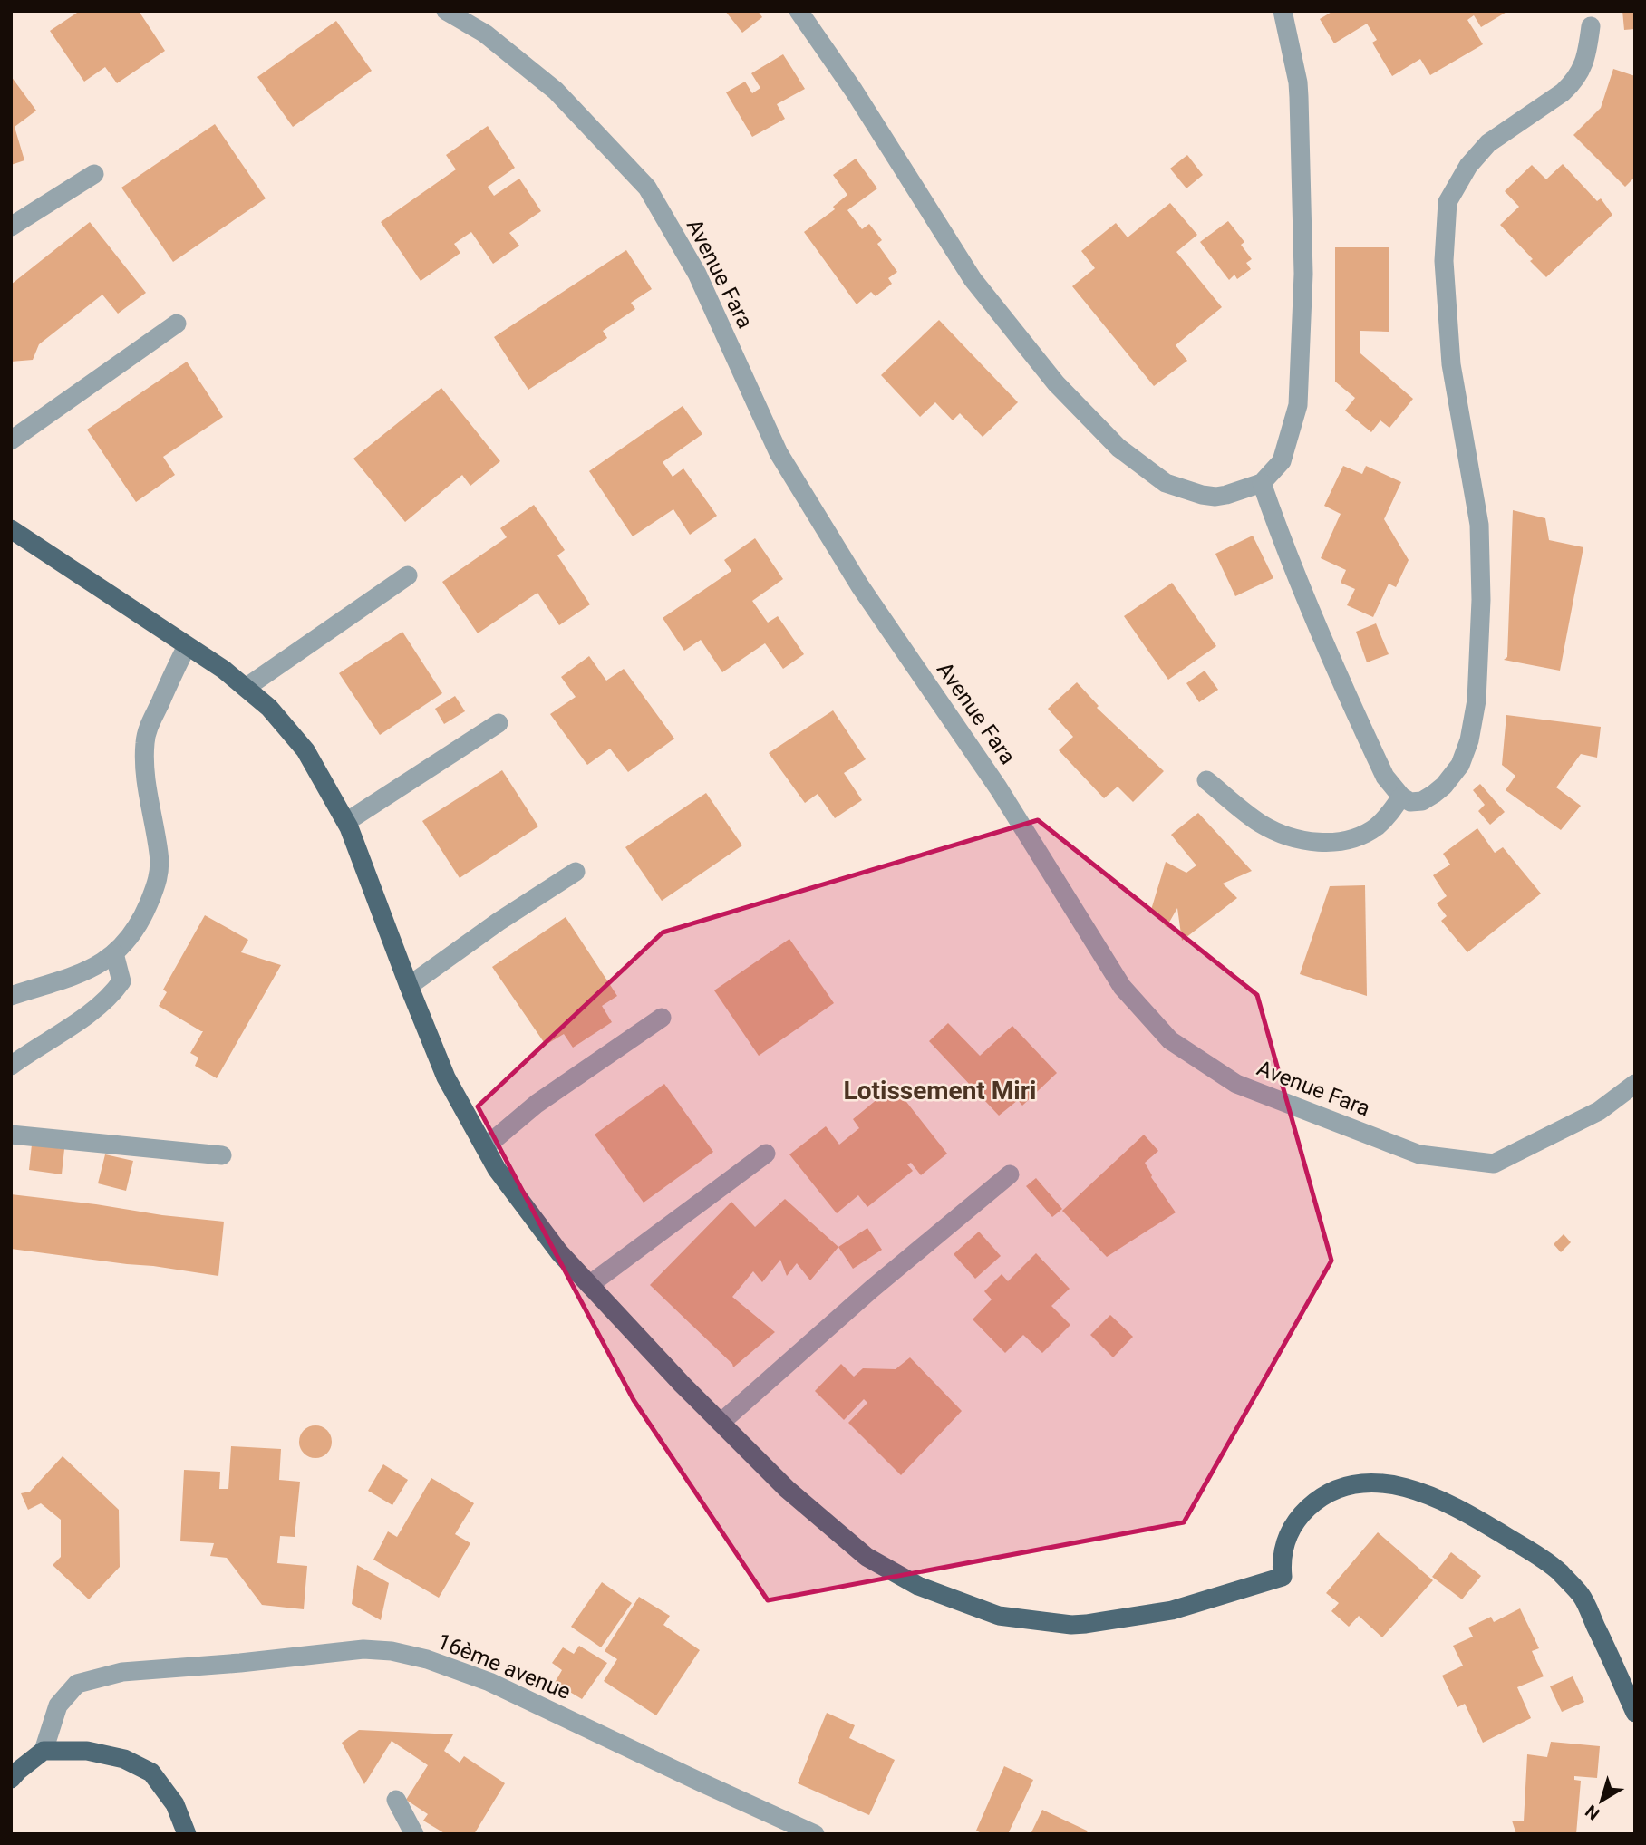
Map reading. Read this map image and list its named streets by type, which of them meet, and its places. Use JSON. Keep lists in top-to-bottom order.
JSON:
{
  "streets": {
    "street": ["Avenue Fara", "16ème avenue"]
  },
  "districts": ["Lotissement Miri"],
  "north": "bottom left"
}
